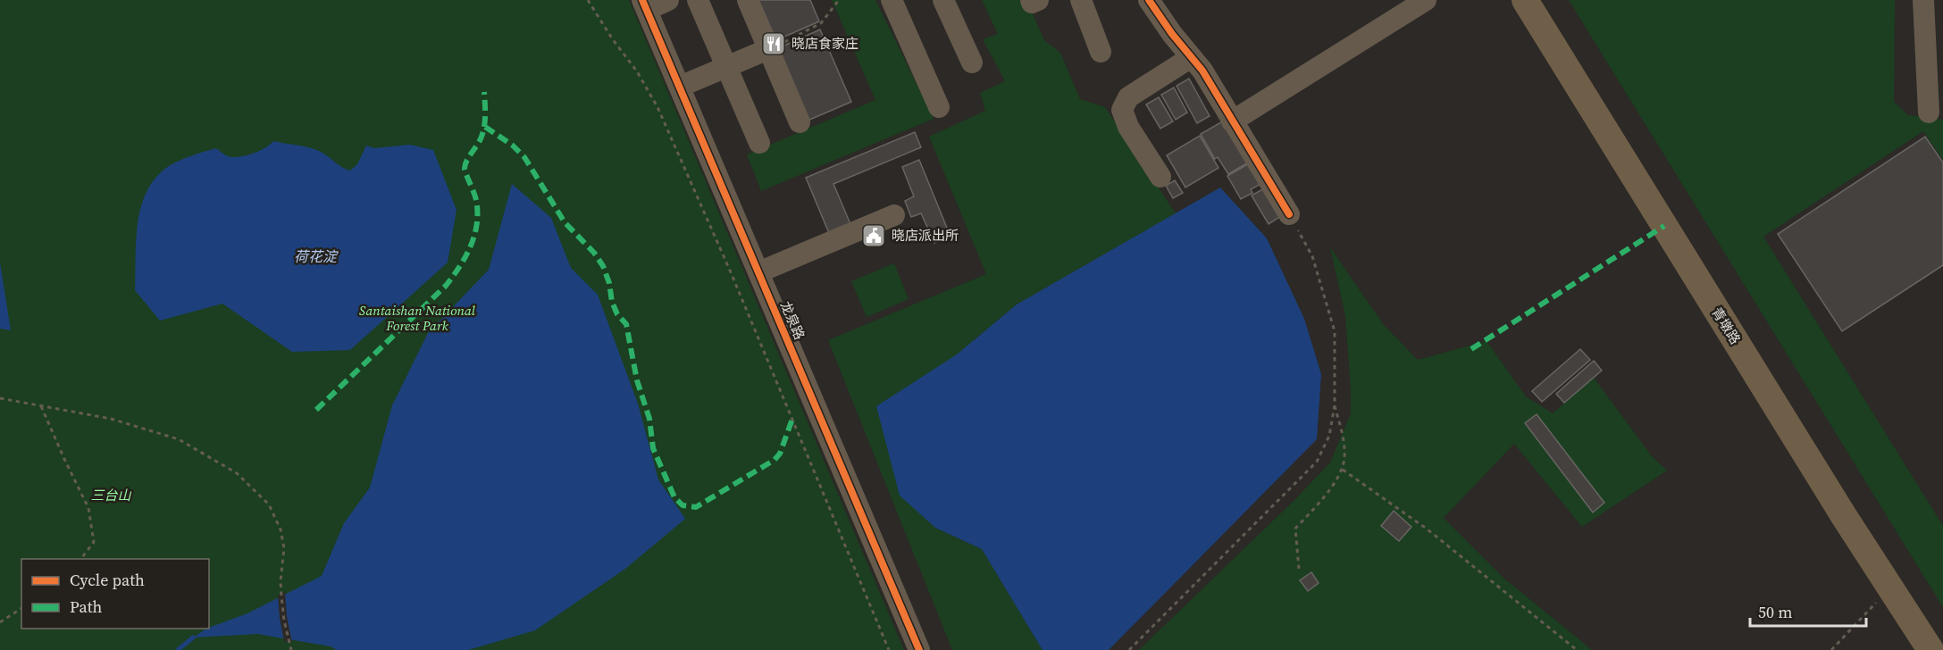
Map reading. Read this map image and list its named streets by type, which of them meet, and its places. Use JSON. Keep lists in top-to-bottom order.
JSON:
{
  "streets": {
    "main road": ["青墩路"],
    "street": ["龙泉路"]
  },
  "water": ["荷花淀"],
  "parks": ["Santaishan National Forest Park", "三台山"],
  "places": {
    "restaurant": ["晓店食家庄"],
    "public building": ["晓店派出所"]
  },
  "legend": ["Cycle path", "Path"],
  "scale_bar": "50 m"
}
